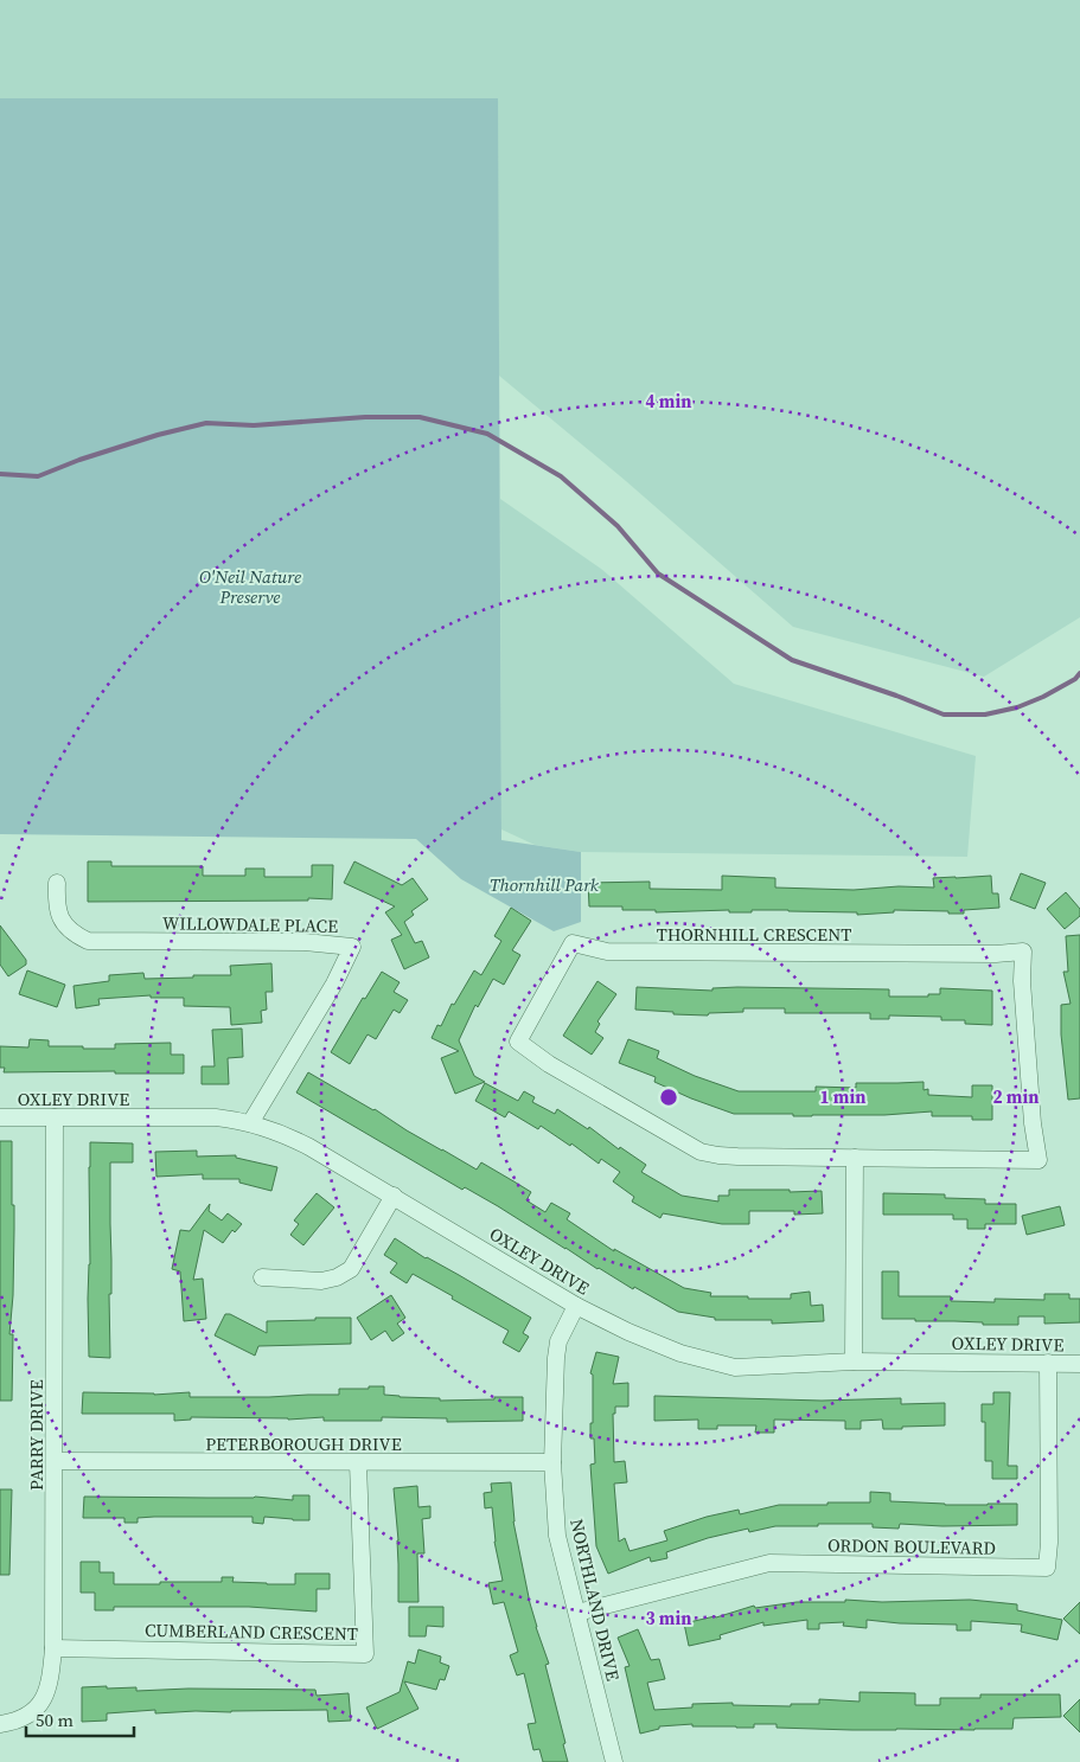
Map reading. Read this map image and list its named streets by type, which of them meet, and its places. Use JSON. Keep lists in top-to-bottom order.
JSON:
{
  "streets": {
    "street": [
      "WILLOWDALE PLACE",
      "THORNHILL CRESCENT",
      "OXLEY DRIVE",
      "PARRY DRIVE",
      "PETERBOROUGH DRIVE",
      "ORDON BOULEVARD",
      "NORTHLAND DRIVE",
      "CUMBERLAND CRESCENT"
    ]
  },
  "crossings": [
    ["WILLOWDALE PLACE", "OXLEY DRIVE"],
    ["OXLEY DRIVE", "PARRY DRIVE"],
    ["OXLEY DRIVE", "ORDON BOULEVARD"],
    ["OXLEY DRIVE", "NORTHLAND DRIVE"],
    ["PARRY DRIVE", "PETERBOROUGH DRIVE"],
    ["PARRY DRIVE", "CUMBERLAND CRESCENT"],
    ["PETERBOROUGH DRIVE", "NORTHLAND DRIVE"],
    ["PETERBOROUGH DRIVE", "CUMBERLAND CRESCENT"],
    ["ORDON BOULEVARD", "NORTHLAND DRIVE"]
  ],
  "parks": ["O'Neil Nature Preserve", "Thornhill Park"],
  "scale_bar": "50 m",
  "rings": [
    "4 min",
    "1 min",
    "2 min",
    "3 min"
  ]
}
